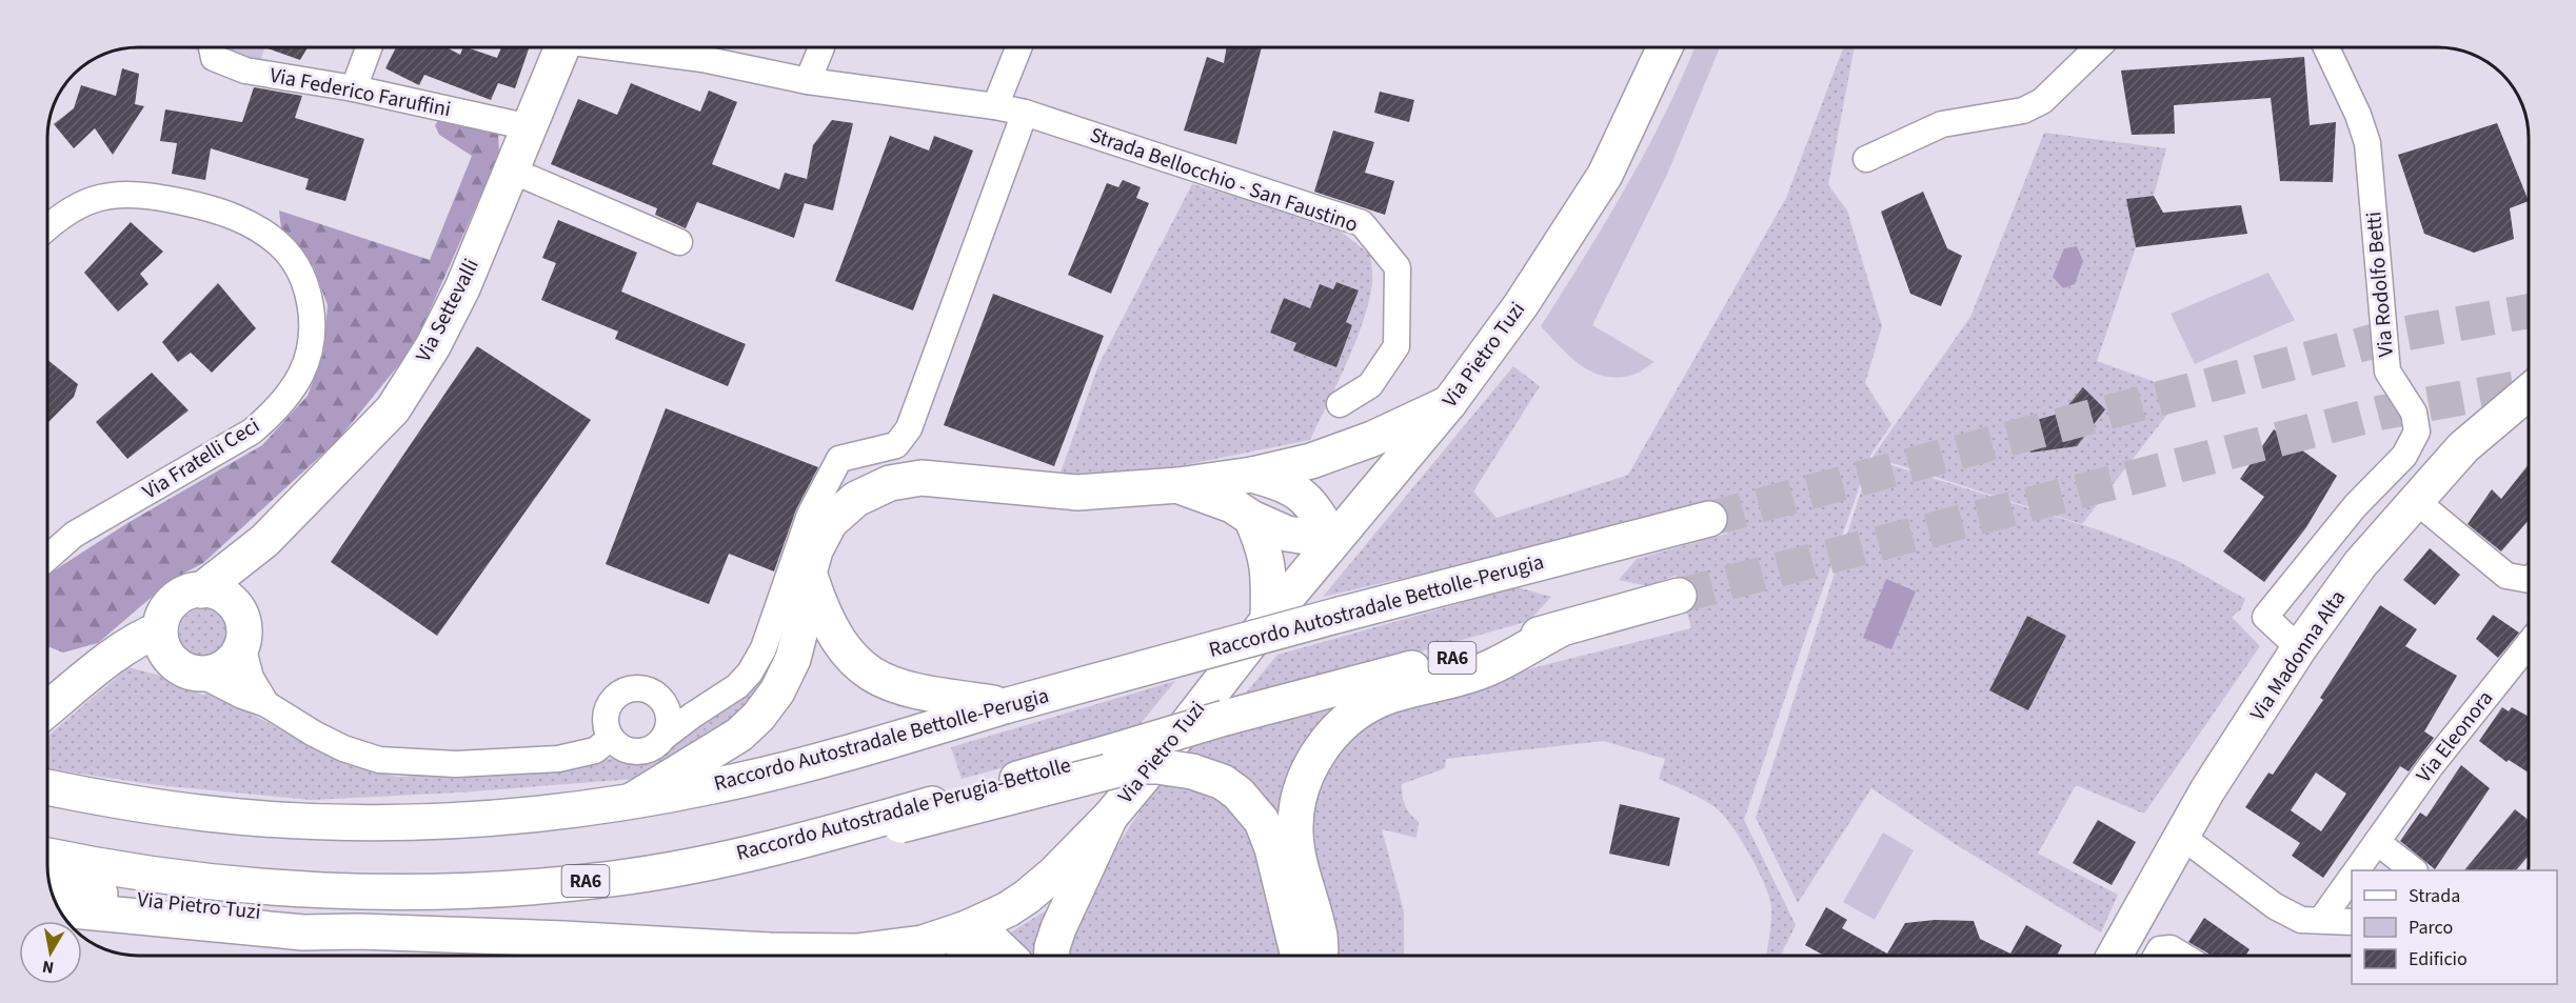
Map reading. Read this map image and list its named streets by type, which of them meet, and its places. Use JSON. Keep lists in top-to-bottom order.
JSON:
{
  "streets": {
    "main road": [
      "Via Settevalli",
      "Via Pietro Tuzi",
      "Raccordo Autostradale Bettolle-Perugia",
      "Via Madonna Alta",
      "RA6",
      "Raccordo Autostradale Perugia-Bettolle"
    ],
    "street": [
      "Via Federico Faruffini",
      "Strada Bellocchio - San Faustino",
      "Via Rodolfo Betti",
      "Via Fratelli Ceci",
      "Via Eleonora"
    ]
  },
  "crossings": [
    ["Via Federico Faruffini", "Via Settevalli"],
    ["Via Rodolfo Betti", "Via Madonna Alta"]
  ],
  "legend": ["Strada", "Parco", "Edificio"],
  "north": "bottom"
}
